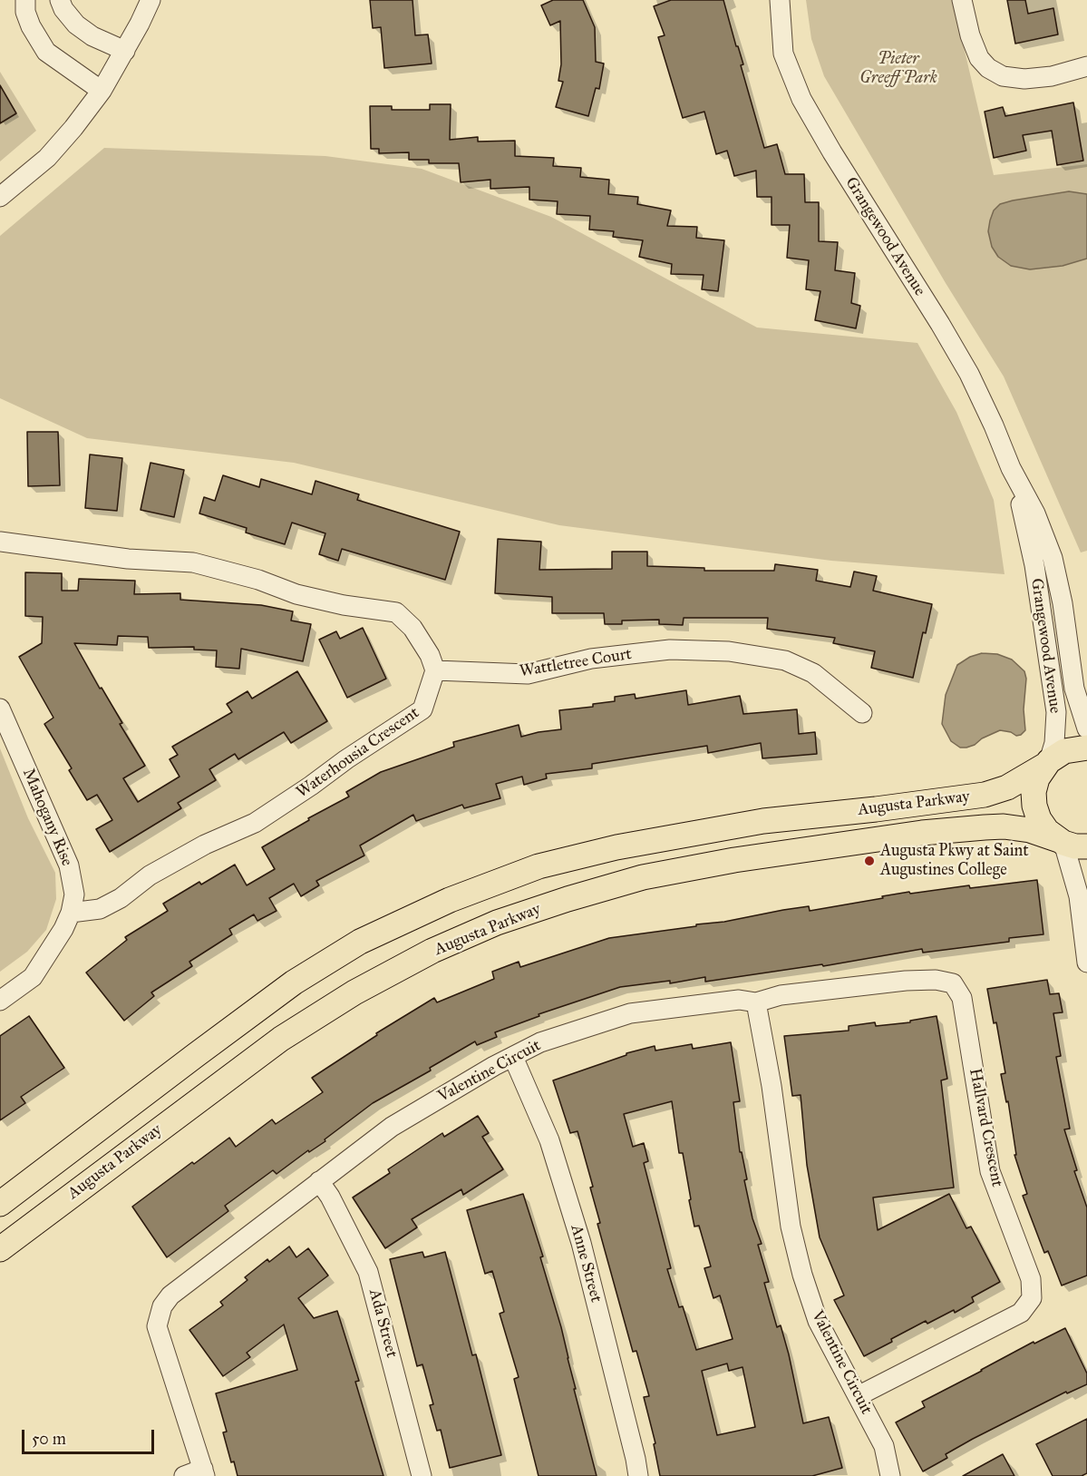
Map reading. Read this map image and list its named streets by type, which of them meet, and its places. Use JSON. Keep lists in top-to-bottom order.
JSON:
{
  "streets": {
    "main road": ["Augusta Parkway"],
    "street": [
      "Grangewood Avenue",
      "Wattletree Court",
      "Waterhousia Crescent",
      "Mahogany Rise",
      "Valentine Circuit",
      "Hallvard Crescent",
      "Anne Street",
      "Ada Street"
    ]
  },
  "crossings": [
    ["Grangewood Avenue", "Augusta Parkway"],
    ["Wattletree Court", "Waterhousia Crescent"],
    ["Waterhousia Crescent", "Mahogany Rise"],
    ["Valentine Circuit", "Hallvard Crescent"],
    ["Valentine Circuit", "Anne Street"],
    ["Valentine Circuit", "Ada Street"]
  ],
  "parks": ["Pieter Greeff Park"],
  "places": ["Augusta Pkwy at Saint Augustines College"],
  "scale_bar": "50 m"
}
